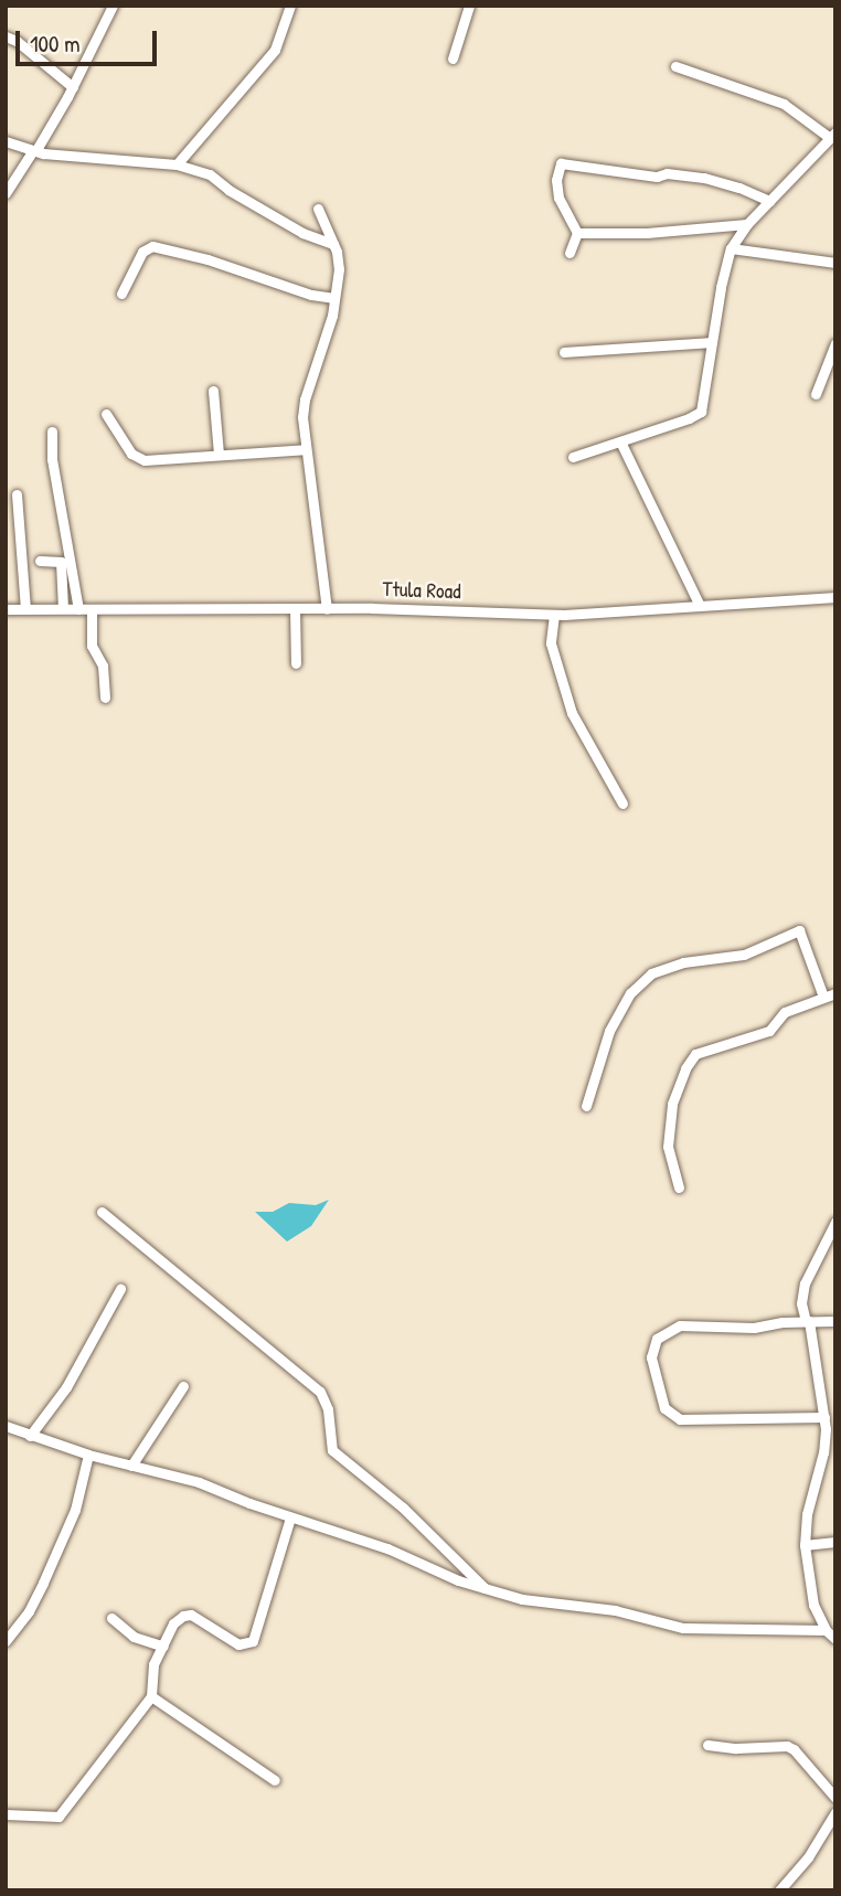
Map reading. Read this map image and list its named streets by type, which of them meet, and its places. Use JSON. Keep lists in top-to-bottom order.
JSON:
{
  "streets": {
    "street": ["Ttula Road"]
  },
  "scale_bar": "100 m"
}
